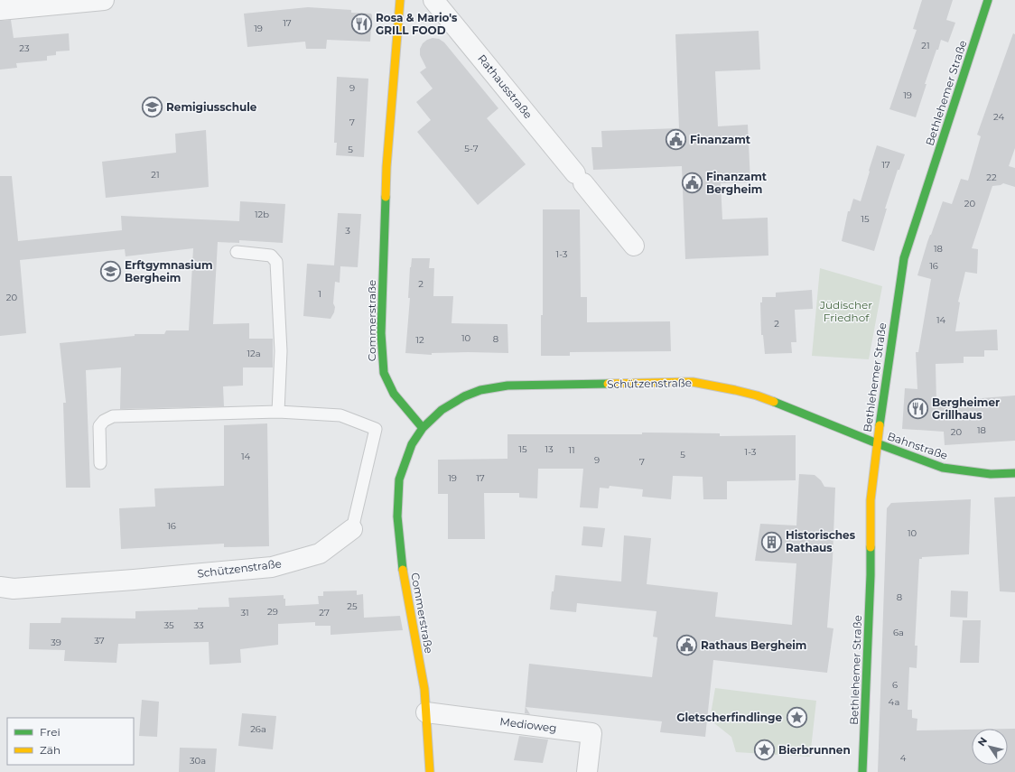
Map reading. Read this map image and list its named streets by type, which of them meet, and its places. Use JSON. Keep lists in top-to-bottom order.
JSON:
{
  "streets": {
    "street": [
      "Rathausstraße",
      "Bethlehemer Straße",
      "Commerstraße",
      "Schützenstraße",
      "Bahnstraße",
      "Medioweg"
    ]
  },
  "crossings": [
    ["Bethlehemer Straße", "Schützenstraße"],
    ["Bethlehemer Straße", "Bahnstraße"],
    ["Commerstraße", "Schützenstraße"],
    ["Commerstraße", "Medioweg"],
    ["Schützenstraße", "Bahnstraße"]
  ],
  "parks": ["Jüdischer Friedhof"],
  "places": {
    "restaurant": ["Rosa & Mario's GRILL FOOD", "Bergheimer Grillhaus"],
    "school or university": ["Remigiusschule", "Erftgymnasium Bergheim"],
    "public building": ["Finanzamt", "Finanzamt Bergheim", "Rathaus Bergheim"],
    "building": ["Historisches Rathaus"],
    "place": ["Gletscherfindlinge", "Bierbrunnen"]
  },
  "house_numbers": [
    "17",
    "19",
    "21",
    "23",
    "9",
    "19",
    "24",
    "7",
    "5-7",
    "5",
    "17",
    "21",
    "22",
    "20",
    "12b",
    "15",
    "3",
    "18",
    "1-3",
    "16",
    "2",
    "1",
    "20",
    "14",
    "2",
    "10",
    "8",
    "12",
    "12a",
    "18",
    "20",
    "15",
    "13",
    "11",
    "1-3",
    "5",
    "14",
    "9",
    "7",
    "19",
    "17",
    "16",
    "10",
    "8",
    "25",
    "29",
    "31",
    "27",
    "35",
    "33",
    "6a",
    "37",
    "39",
    "6",
    "4a",
    "26a",
    "4",
    "30a"
  ],
  "legend": ["Frei", "Zäh"],
  "north": "top left"
}
